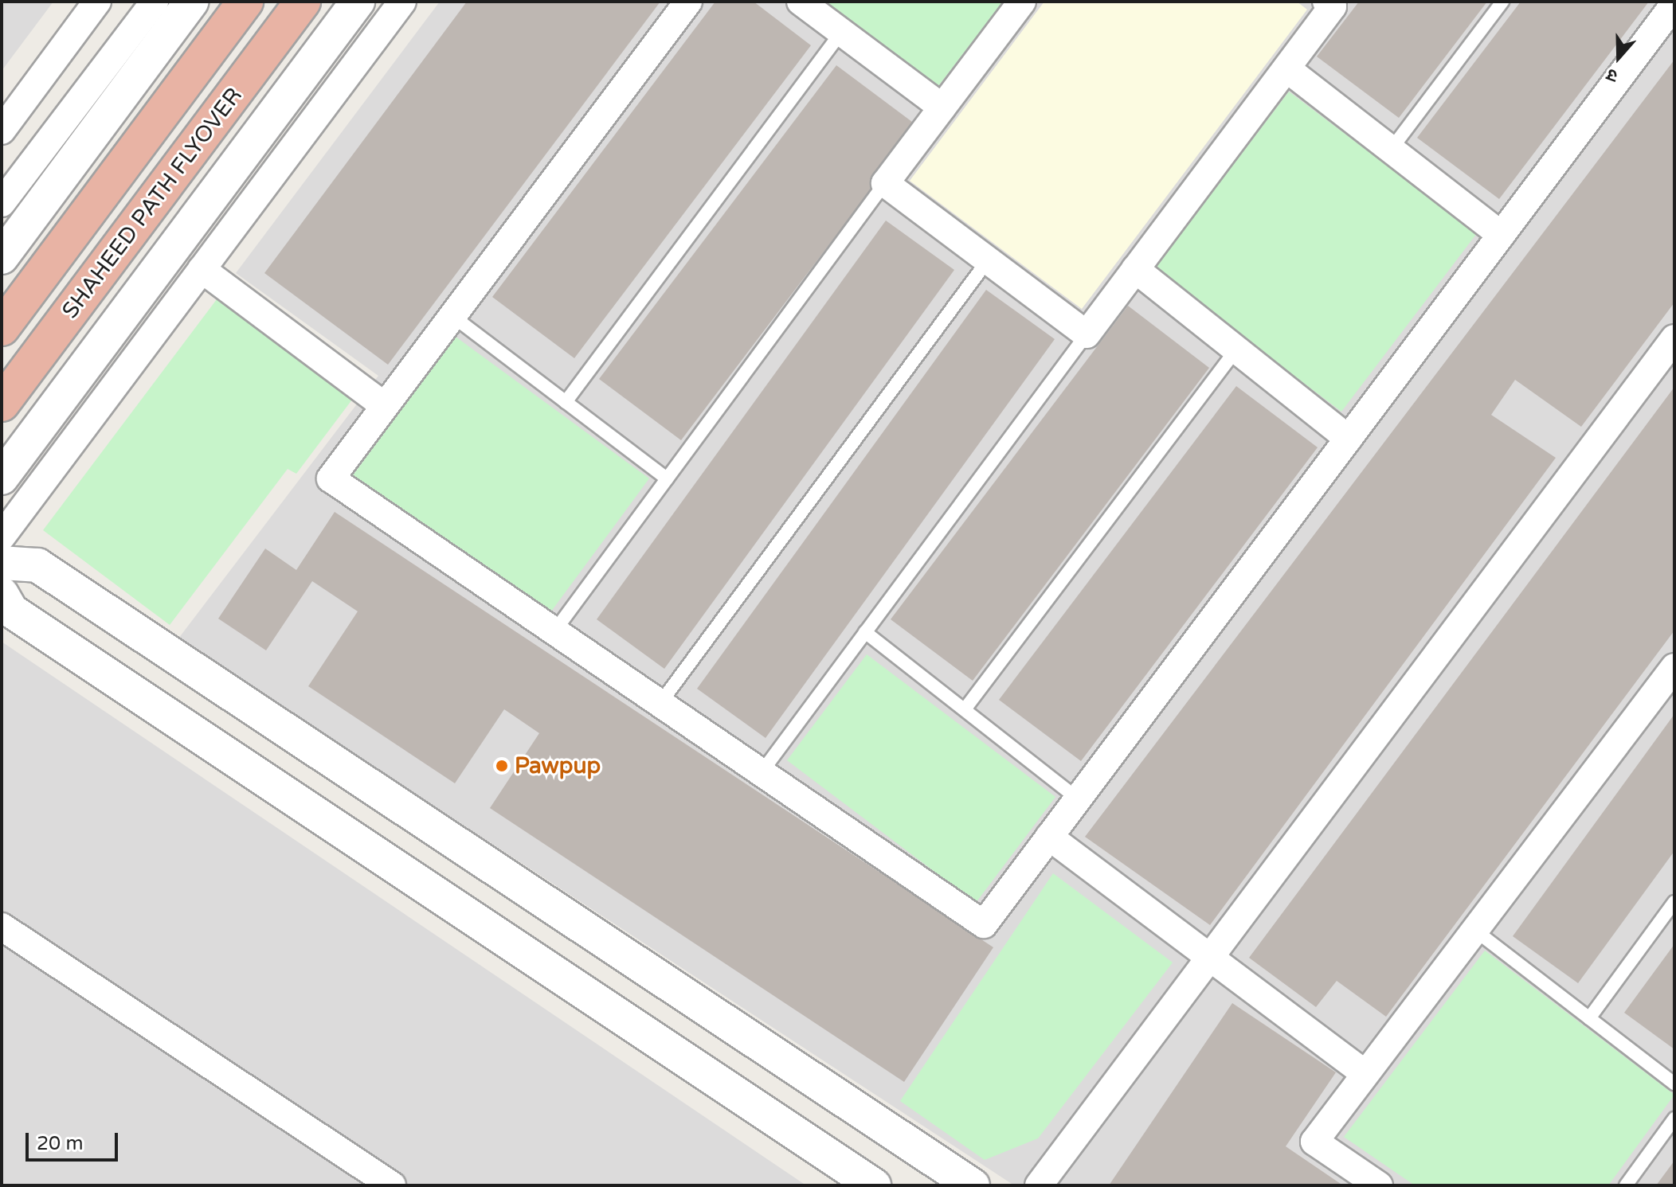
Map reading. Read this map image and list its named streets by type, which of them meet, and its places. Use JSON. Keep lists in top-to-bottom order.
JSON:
{
  "streets": {
    "highway": ["SHAHEED PATH FLYOVER"]
  },
  "places": ["Pawpup"],
  "scale_bar": "20 m",
  "north": "bottom"
}
